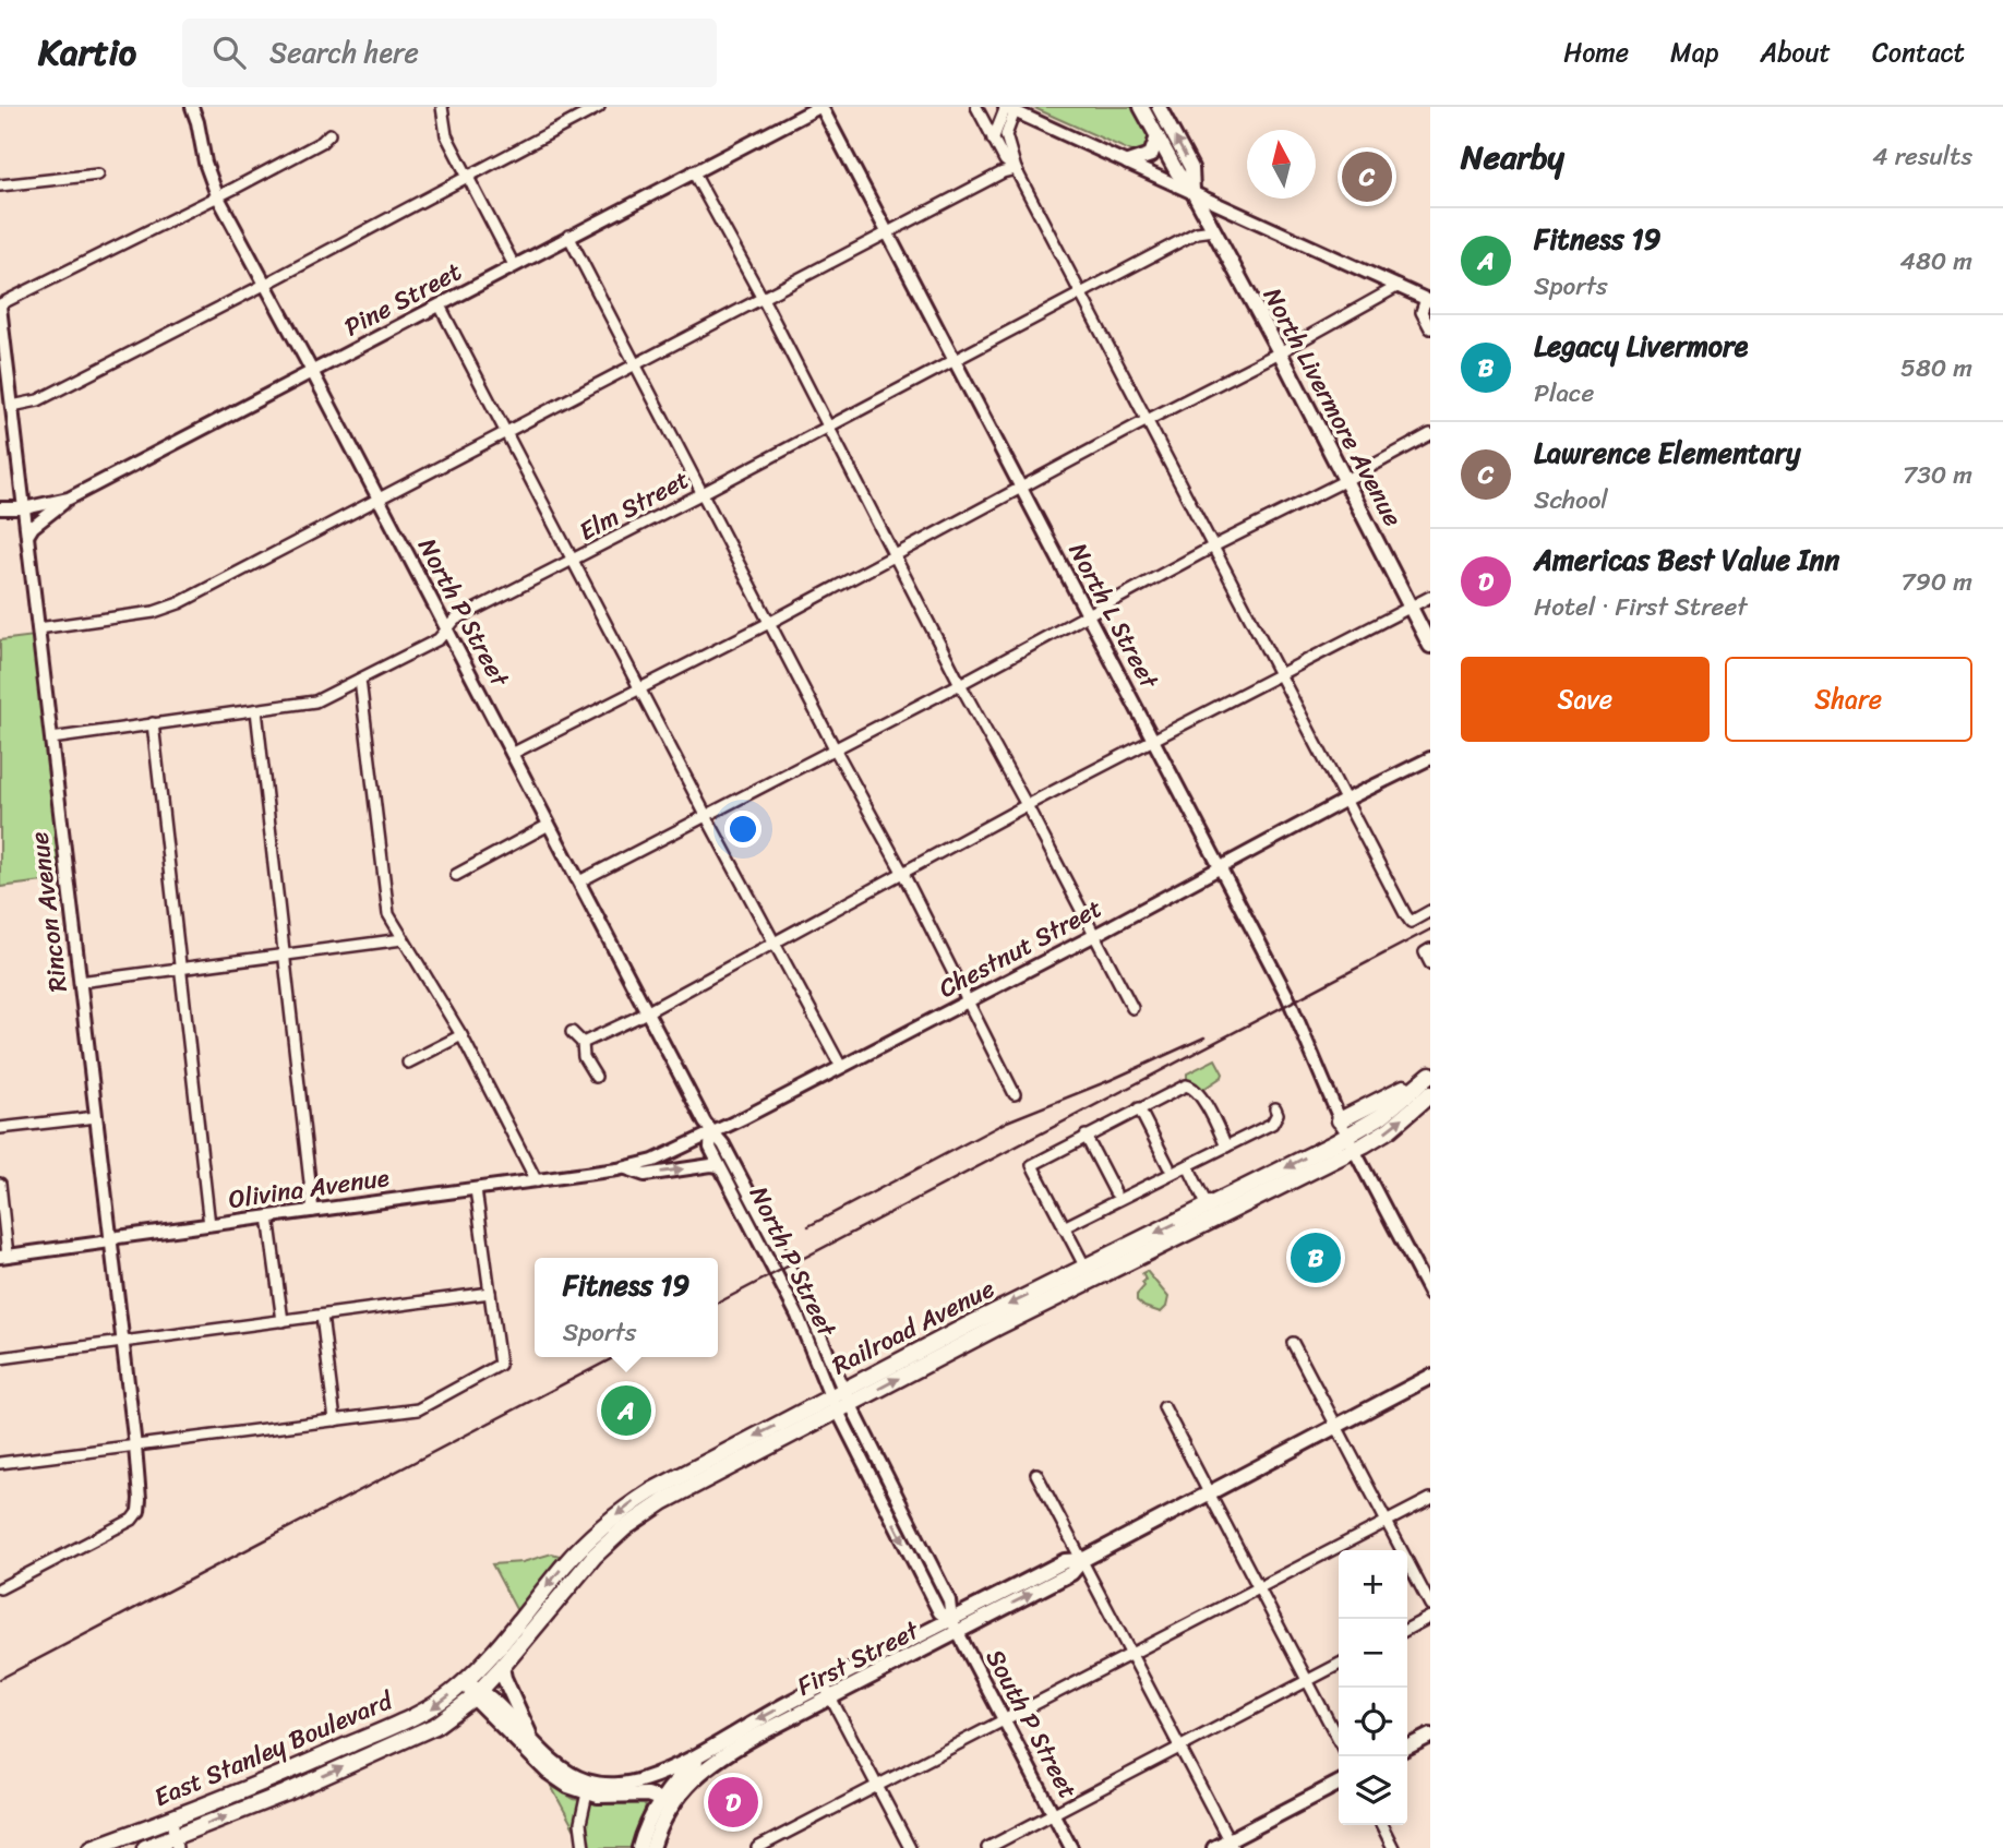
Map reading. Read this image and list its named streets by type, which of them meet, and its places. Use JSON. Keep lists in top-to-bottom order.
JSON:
{
  "streets": {
    "main road": [
      "North Livermore Avenue",
      "Railroad Avenue",
      "First Street",
      "East Stanley Boulevard"
    ],
    "street": [
      "Pine Street",
      "Elm Street",
      "North P Street",
      "North L Street",
      "Rincon Avenue",
      "Chestnut Street",
      "Olivina Avenue",
      "South P Street"
    ]
  },
  "crossings": [
    ["Pine Street", "North P Street"],
    ["Pine Street", "North L Street"],
    ["Pine Street", "Rincon Avenue"],
    ["North Livermore Avenue", "Elm Street"],
    ["Elm Street", "North P Street"],
    ["Elm Street", "North L Street"],
    ["Elm Street", "Rincon Avenue"],
    ["North P Street", "Chestnut Street"],
    ["North P Street", "Railroad Avenue"],
    ["North P Street", "South P Street"],
    ["North L Street", "Chestnut Street"],
    ["North L Street", "Railroad Avenue"],
    ["Rincon Avenue", "Olivina Avenue"],
    ["Chestnut Street", "Olivina Avenue"],
    ["Railroad Avenue", "South P Street"],
    ["Railroad Avenue", "East Stanley Boulevard"],
    ["First Street", "South P Street"]
  ],
  "north": "top",
  "page": {
    "header": "Kartio",
    "search": "Search here",
    "nav": [
      "Home",
      "Map",
      "About",
      "Contact"
    ],
    "heading": ["Nearby", "4 results"],
    "pins": [
      "C",
      "B",
      "A",
      "D"
    ],
    "list": [
      {
        "mark": "A",
        "name": "Fitness 19",
        "note": "Sports",
        "value": "480 m"
      },
      {
        "mark": "B",
        "name": "Legacy Livermore",
        "note": "Place",
        "value": "580 m"
      },
      {
        "mark": "C",
        "name": "Lawrence Elementary",
        "note": "School",
        "value": "730 m"
      },
      {
        "mark": "D",
        "name": "Americas Best Value Inn",
        "note": "Hotel · First Street",
        "value": "790 m"
      }
    ],
    "buttons": ["Save", "Share"],
    "popup": ["Fitness 19", "Sports"],
    "map_buttons": ["+", "−"]
  }
}
